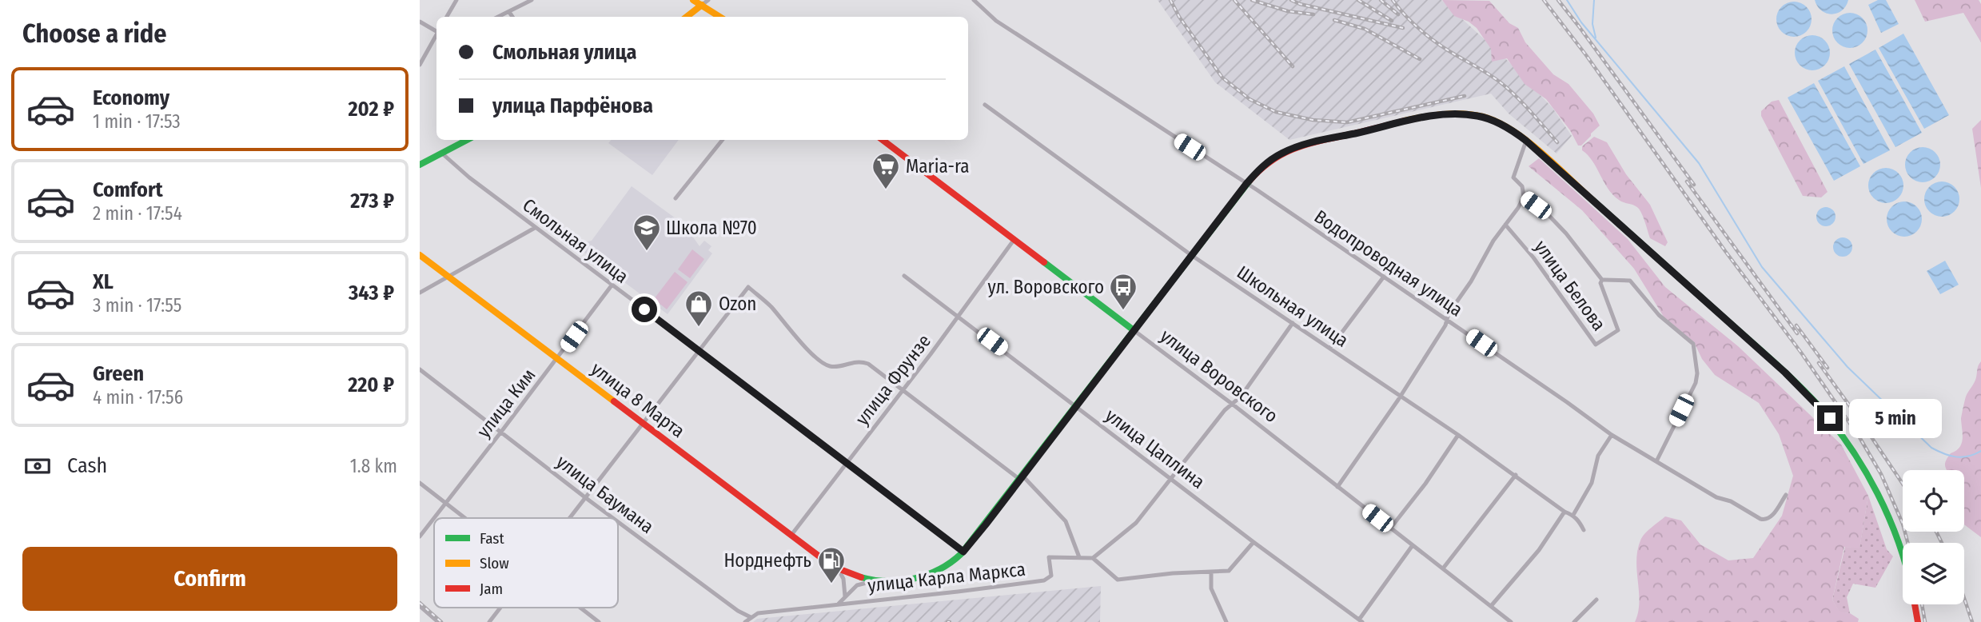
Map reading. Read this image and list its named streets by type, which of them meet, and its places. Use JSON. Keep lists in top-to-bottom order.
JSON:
{
  "streets": {
    "main road": ["улица Воровского", "улица 8 Марта"],
    "street": [
      "Смольная улица",
      "Водопроводная улица",
      "улица Белова",
      "Школьная улица",
      "улица Фрунзе",
      "улица Ким",
      "улица Цаплина",
      "улица Баумана",
      "улица Карла Маркса"
    ]
  },
  "crossings": [
    ["Смольная улица", "улица Фрунзе"],
    ["Смольная улица", "улица 8 Марта"],
    ["Смольная улица", "улица Ким"],
    ["Водопроводная улица", "улица Белова"],
    ["Водопроводная улица", "улица 8 Марта"],
    ["Школьная улица", "улица 8 Марта"],
    ["улица Воровского", "улица Фрунзе"],
    ["улица Воровского", "улица 8 Марта"],
    ["улица Фрунзе", "улица 8 Марта"],
    ["улица Фрунзе", "улица Цаплина"],
    ["улица 8 Марта", "улица Ким"],
    ["улица 8 Марта", "улица Цаплина"],
    ["улица Ким", "улица Баумана"],
    ["улица Баумана", "улица Карла Маркса"]
  ],
  "places": {
    "supermarket": ["Maria-ra"],
    "school or university": ["Школа №70"],
    "bus stop": ["ул. Воровского"],
    "shop": ["Ozon"],
    "fuel station": ["Норднефть"]
  },
  "legend": ["Fast", "Slow", "Jam"],
  "page": {
    "heading": "Choose a ride",
    "banner": ["Смольная улица", "улица Парфёнова"],
    "list": [
      {
        "name": "Economy",
        "note": "1 min · 17:53",
        "value": "202 ₽"
      },
      {
        "name": "Comfort",
        "note": "2 min · 17:54",
        "value": "273 ₽"
      },
      {
        "name": "XL",
        "note": "3 min · 17:55",
        "value": "343 ₽"
      },
      {
        "name": "Green",
        "note": "4 min · 17:56",
        "value": "220 ₽"
      }
    ],
    "bubble": "5 min",
    "pay": ["Cash", "1.8 km"],
    "buttons": "Confirm"
  }
}
